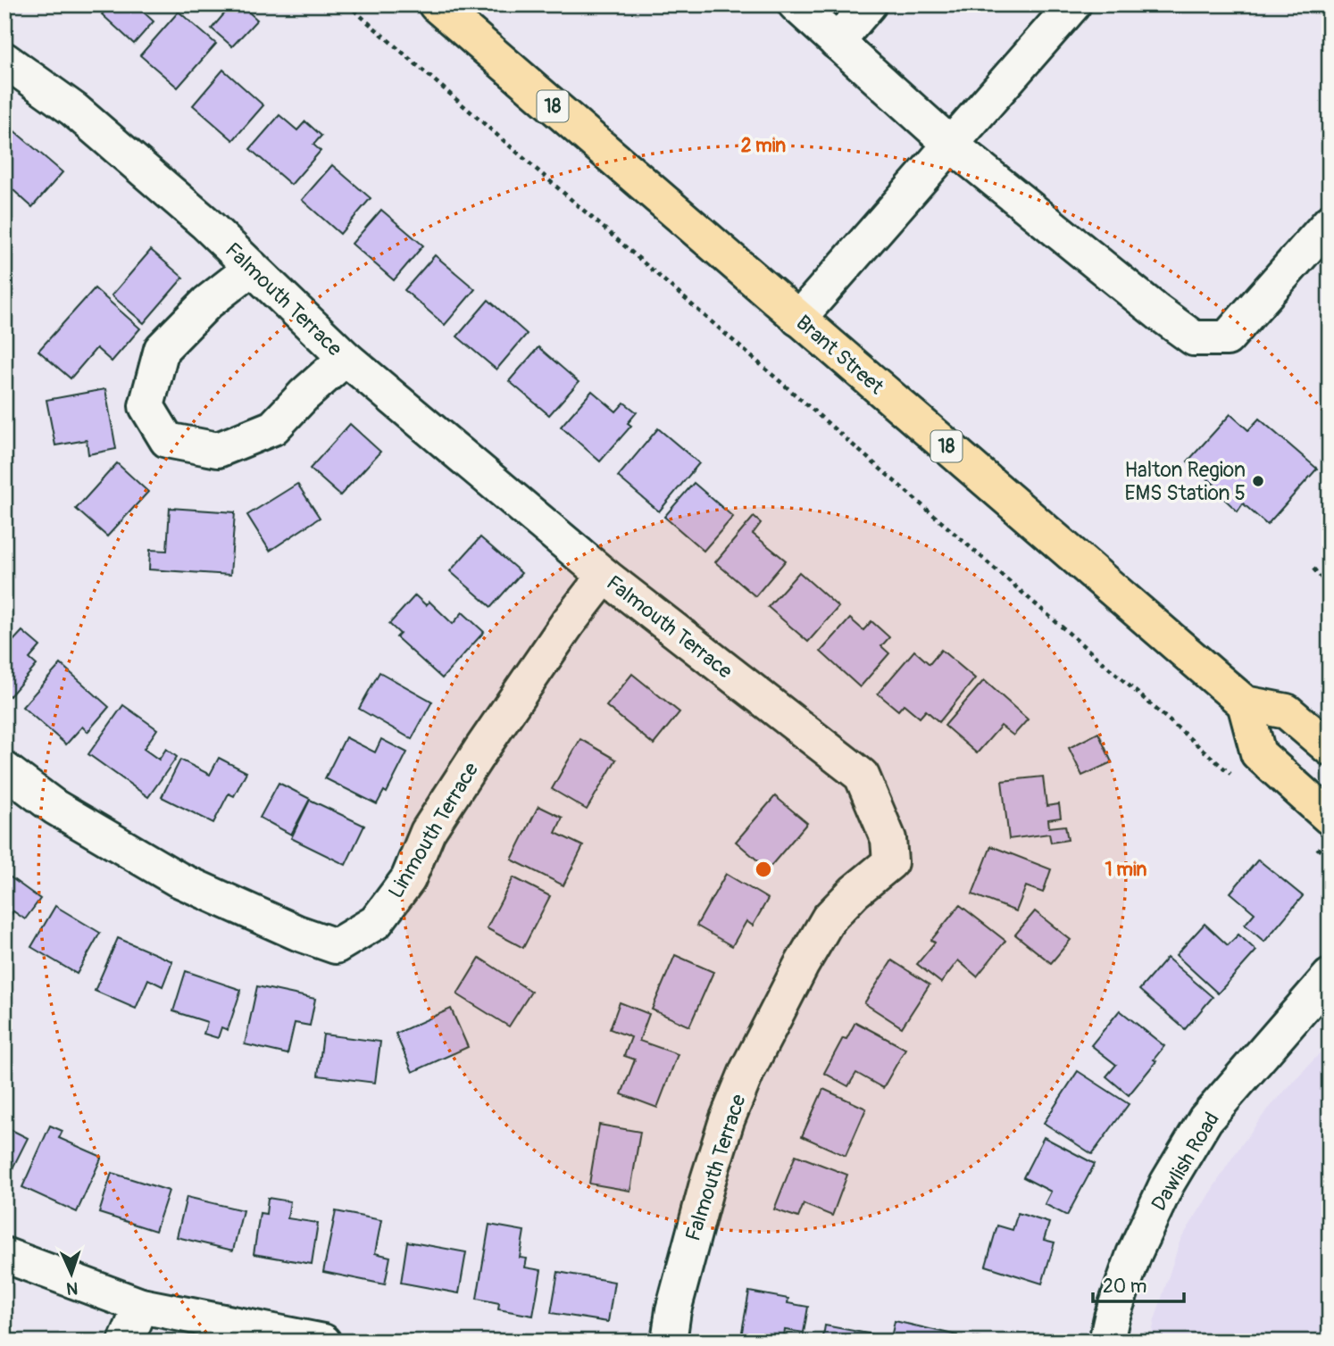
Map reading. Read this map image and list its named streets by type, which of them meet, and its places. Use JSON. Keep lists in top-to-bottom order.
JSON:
{
  "streets": {
    "main road": ["18", "Brant Street"],
    "street": ["Falmouth Terrace", "Linmouth Terrace", "Dawlish Road"]
  },
  "crossings": [
    ["Falmouth Terrace", "Linmouth Terrace"]
  ],
  "places": ["Halton Region EMS Station 5"],
  "scale_bar": "20 m",
  "north": "bottom",
  "rings": ["2 min", "1 min"]
}
